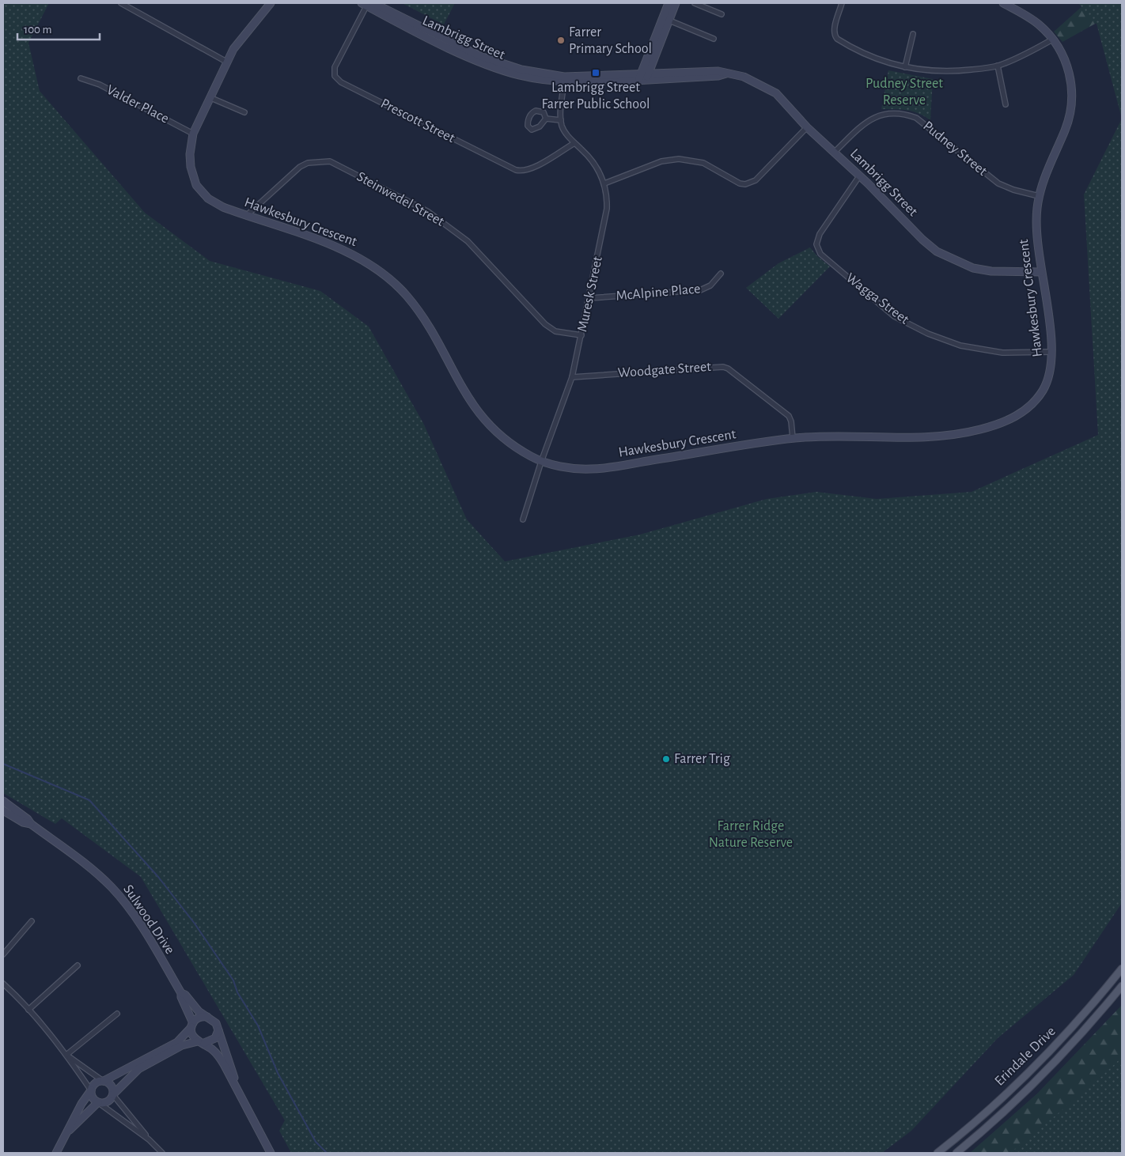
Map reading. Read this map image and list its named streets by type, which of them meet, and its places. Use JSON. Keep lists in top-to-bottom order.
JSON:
{
  "streets": {
    "main road": ["Erindale Drive"],
    "street": [
      "Lambrigg Street",
      "Valder Place",
      "Prescott Street",
      "Pudney Street",
      "Steinwedel Street",
      "Hawkesbury Crescent",
      "McAlpine Place",
      "Muresk Street",
      "Wagga Street",
      "Woodgate Street",
      "Sulwood Drive"
    ]
  },
  "crossings": [
    ["Lambrigg Street", "Prescott Street"],
    ["Lambrigg Street", "Pudney Street"],
    ["Lambrigg Street", "Hawkesbury Crescent"],
    ["Lambrigg Street", "Wagga Street"],
    ["Valder Place", "Hawkesbury Crescent"],
    ["Prescott Street", "Muresk Street"],
    ["Pudney Street", "Hawkesbury Crescent"],
    ["Steinwedel Street", "Hawkesbury Crescent"],
    ["Steinwedel Street", "Muresk Street"],
    ["Hawkesbury Crescent", "Muresk Street"],
    ["Hawkesbury Crescent", "Wagga Street"],
    ["Hawkesbury Crescent", "Woodgate Street"],
    ["McAlpine Place", "Muresk Street"],
    ["Muresk Street", "Woodgate Street"]
  ],
  "parks": ["Pudney Street Reserve", "Farrer Ridge Nature Reserve"],
  "places": {
    "other": ["Farrer Primary School", "Farrer Trig"],
    "transit": ["Lambrigg Street Farrer Public School"]
  },
  "scale_bar": "100 m"
}
